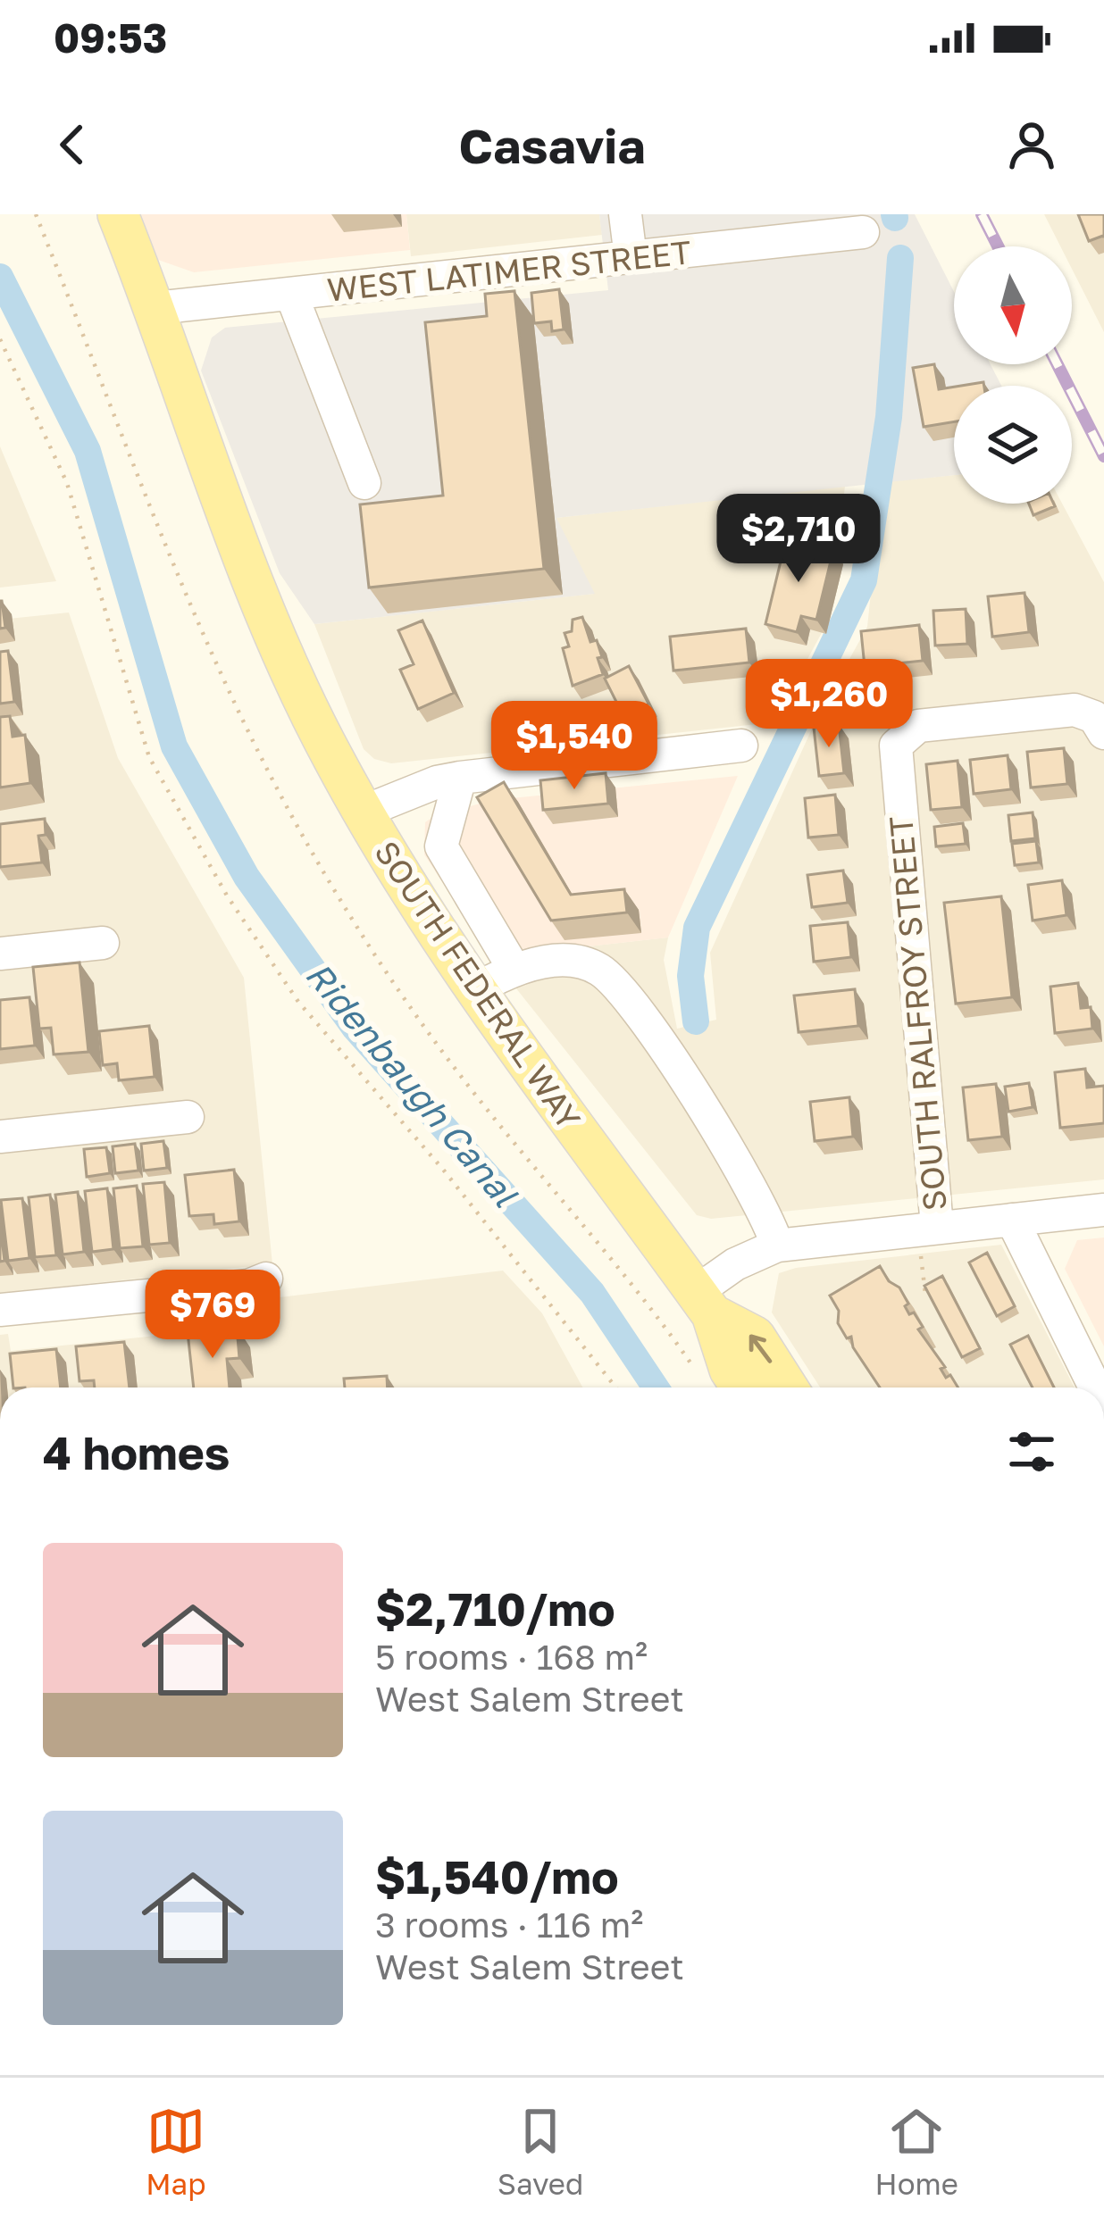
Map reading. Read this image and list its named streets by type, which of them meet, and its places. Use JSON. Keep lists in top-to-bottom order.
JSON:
{
  "streets": {
    "main road": ["SOUTH FEDERAL WAY"],
    "street": ["WEST LATIMER STREET", "SOUTH RALFROY STREET"]
  },
  "crossings": [
    ["WEST LATIMER STREET", "SOUTH FEDERAL WAY"]
  ],
  "water": ["Ridenbaugh Canal"],
  "north": "bottom",
  "page": {
    "status": "09:53",
    "header": "Casavia",
    "price": [
      "$2,710",
      "$1,260",
      "$1,540",
      "$769"
    ],
    "heading": "4 homes",
    "list": [
      {
        "name": "$2,710/mo",
        "note": "5 rooms · 168 m² · West Salem Street"
      },
      {
        "name": "$1,540/mo",
        "note": "3 rooms · 116 m² · West Salem Street"
      }
    ],
    "tabs": ["Map", "Saved", "Home"]
  }
}
